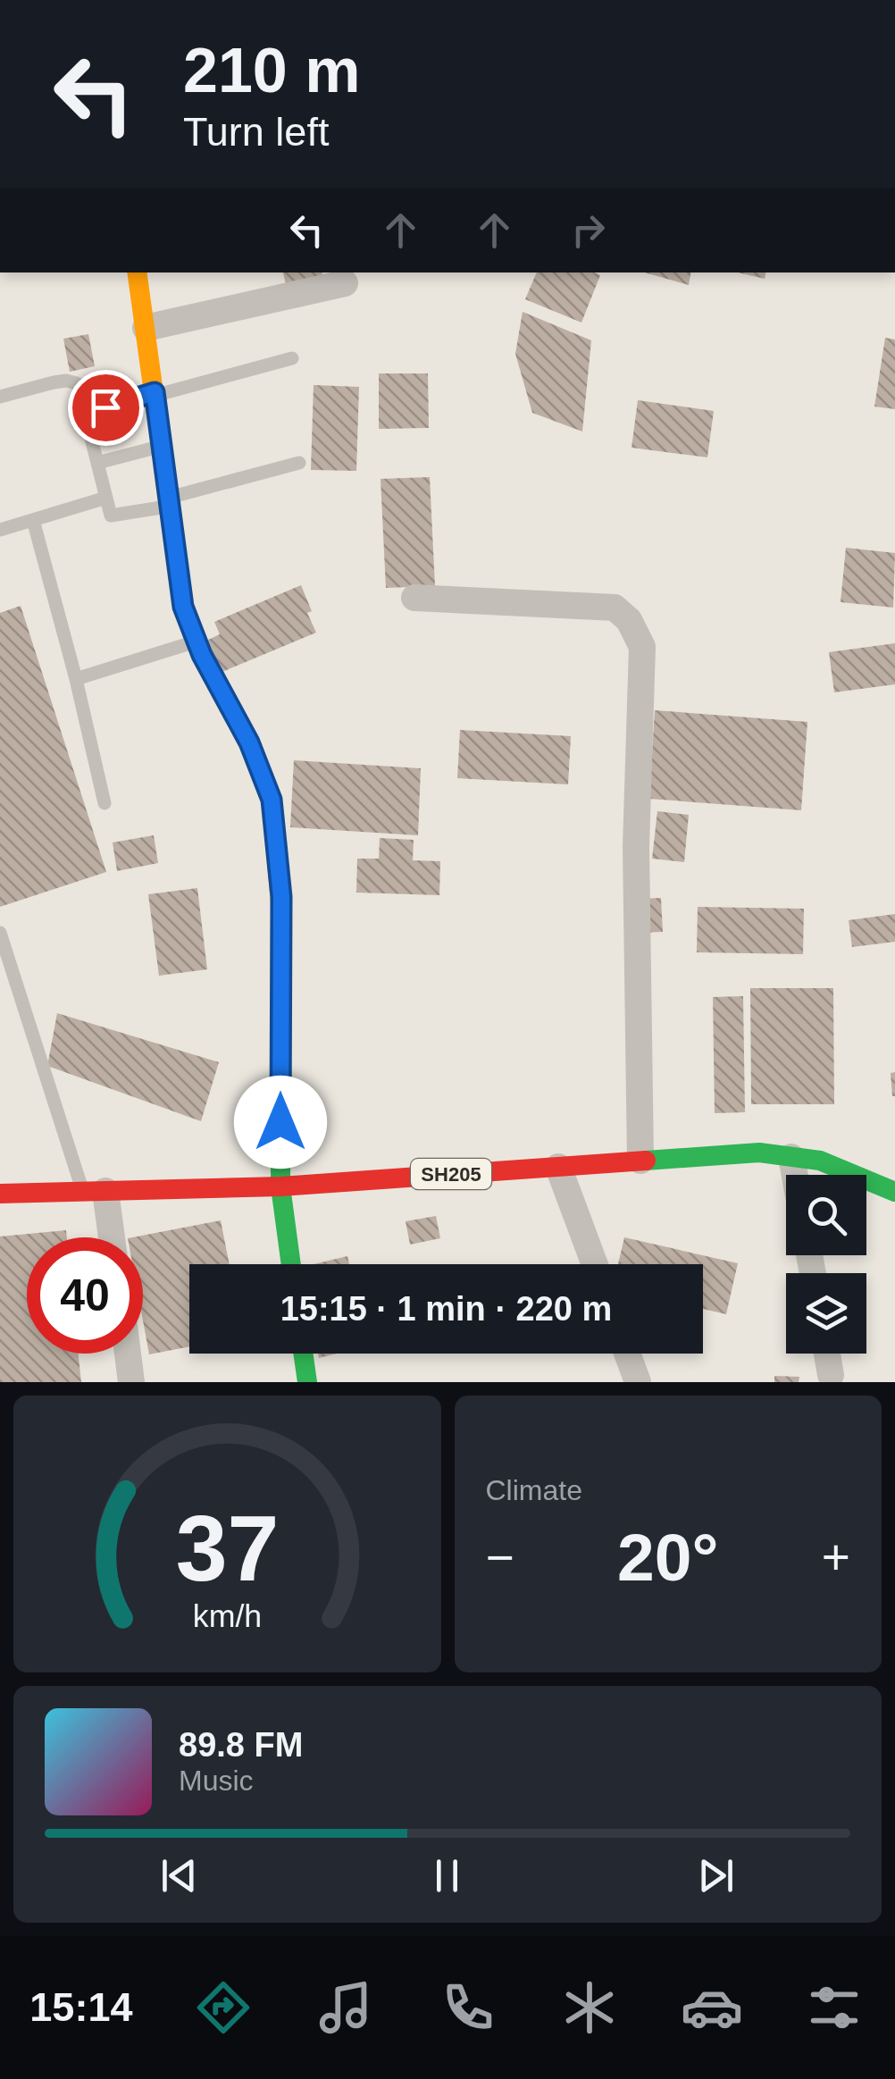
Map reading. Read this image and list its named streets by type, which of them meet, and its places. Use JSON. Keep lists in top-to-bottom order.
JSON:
{
  "streets": {
    "street": ["SH205"]
  },
  "page": {
    "turn": ["210 m", "Turn left"],
    "limit": "40",
    "trip": "15:15 · 1 min · 220 m",
    "tile": "Climate",
    "heat": ["−", "20°", "+"],
    "song": ["89.8 FM", "Music"],
    "tabs": "15:14",
    "gauge": ["37", "km/h"]
  }
}
